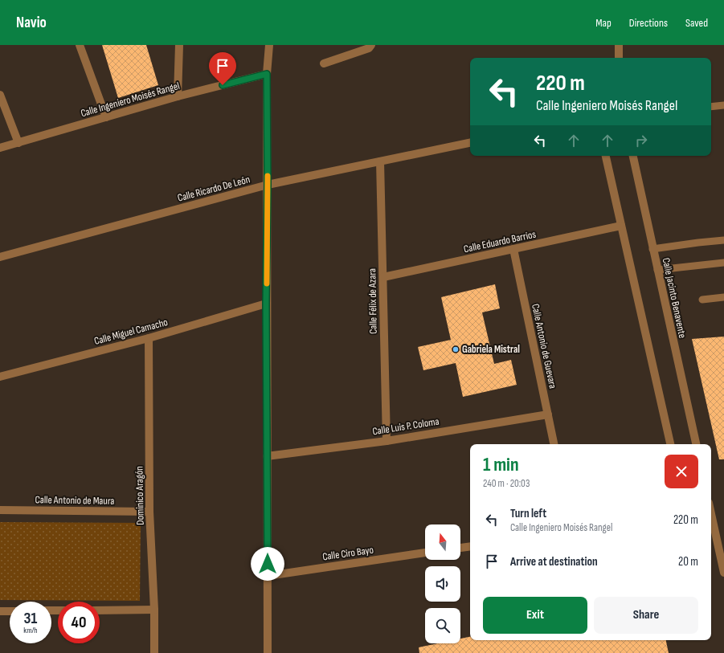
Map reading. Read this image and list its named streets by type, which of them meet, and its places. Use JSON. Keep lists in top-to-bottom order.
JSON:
{
  "streets": {
    "street": [
      "Calle Ingeniero Moisés Rangel",
      "Calle Ricardo De León",
      "Calle Eduardo Barrios",
      "Calle Jacinto Benavente",
      "Calle Félix de Azara",
      "Calle Miguel Camacho",
      "Calle Antonio de Guevara",
      "Calle Luis P. Coloma",
      "Dominico Aragón",
      "Calle Antonio de Maura",
      "Calle Ciro Bayo"
    ]
  },
  "crossings": [
    ["Calle Ricardo De León", "Calle Félix de Azara"],
    ["Calle Eduardo Barrios", "Calle Félix de Azara"],
    ["Calle Eduardo Barrios", "Calle Antonio de Guevara"],
    ["Calle Félix de Azara", "Calle Luis P. Coloma"],
    ["Calle Miguel Camacho", "Dominico Aragón"],
    ["Calle Antonio de Guevara", "Calle Luis P. Coloma"],
    ["Dominico Aragón", "Calle Antonio de Maura"]
  ],
  "places": ["Gabriela Mistral"],
  "north": "top",
  "page": {
    "header": "Navio",
    "nav": ["Map", "Directions", "Saved"],
    "turn": ["220 m", "Calle Ingeniero Moisés Rangel"],
    "heading": ["1 min", "240 m · 20:03"],
    "list": [
      {
        "name": "Turn left",
        "note": "Calle Ingeniero Moisés Rangel",
        "value": "220 m"
      },
      {
        "name": "Arrive at destination",
        "value": "20 m"
      }
    ],
    "buttons": ["Exit", "Share"],
    "speed": "31 km/h",
    "limit": "40"
  }
}
